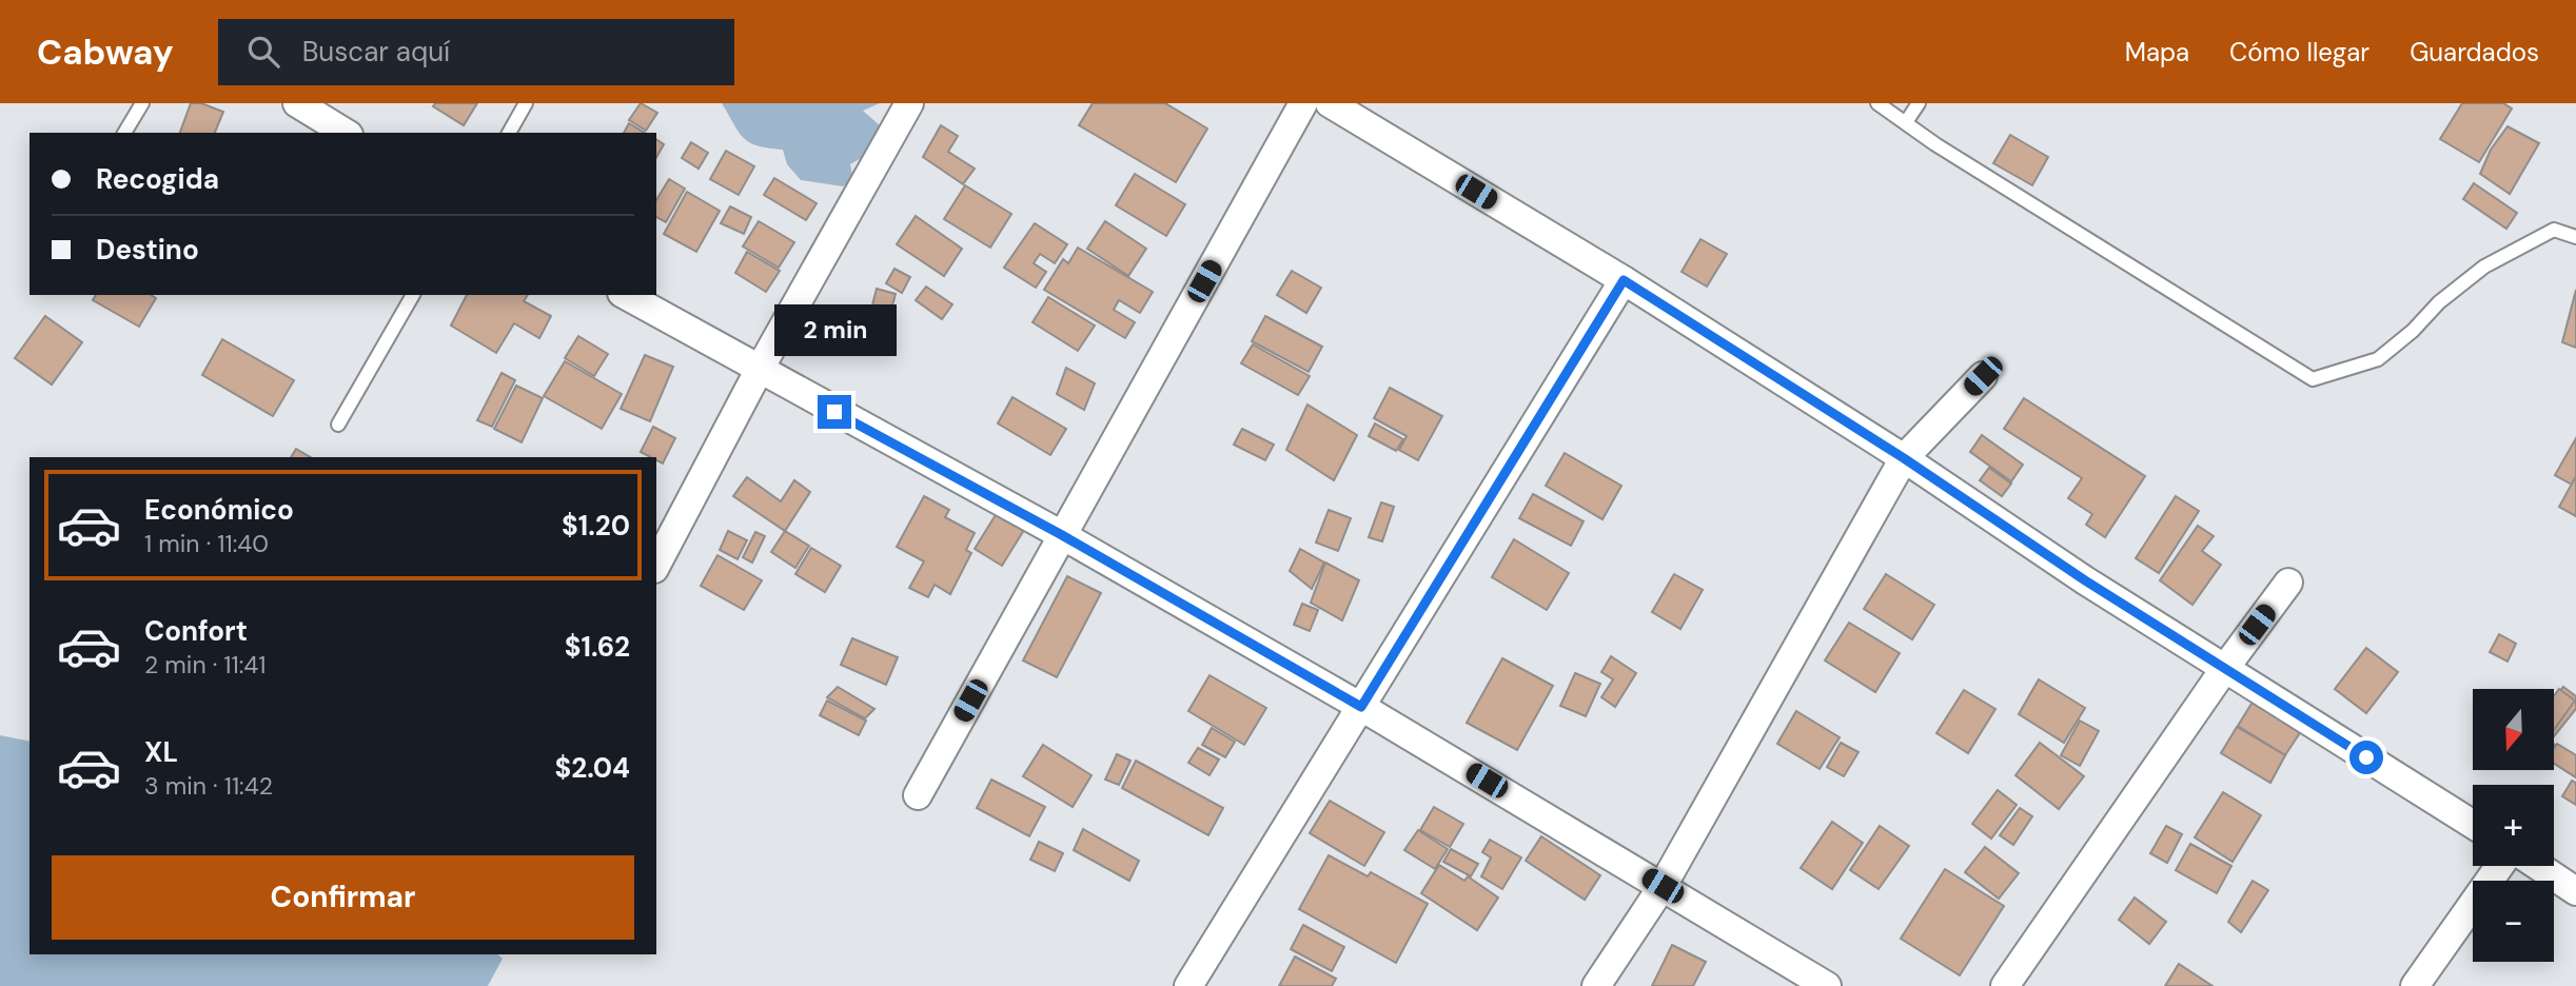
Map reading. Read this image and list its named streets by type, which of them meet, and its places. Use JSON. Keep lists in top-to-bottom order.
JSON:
{
  "north": "bottom",
  "page": {
    "header": "Cabway",
    "search": "Buscar aquí",
    "nav": ["Mapa", "Cómo llegar", "Guardados"],
    "banner": ["Recogida", "Destino"],
    "bubble": "2 min",
    "list": [
      {
        "name": "Económico",
        "note": "1 min · 11:40",
        "value": "$1.20"
      },
      {
        "name": "Confort",
        "note": "2 min · 11:41",
        "value": "$1.62"
      },
      {
        "name": "XL",
        "note": "3 min · 11:42",
        "value": "$2.04"
      }
    ],
    "map_buttons": ["+", "−"],
    "buttons": "Confirmar"
  }
}
